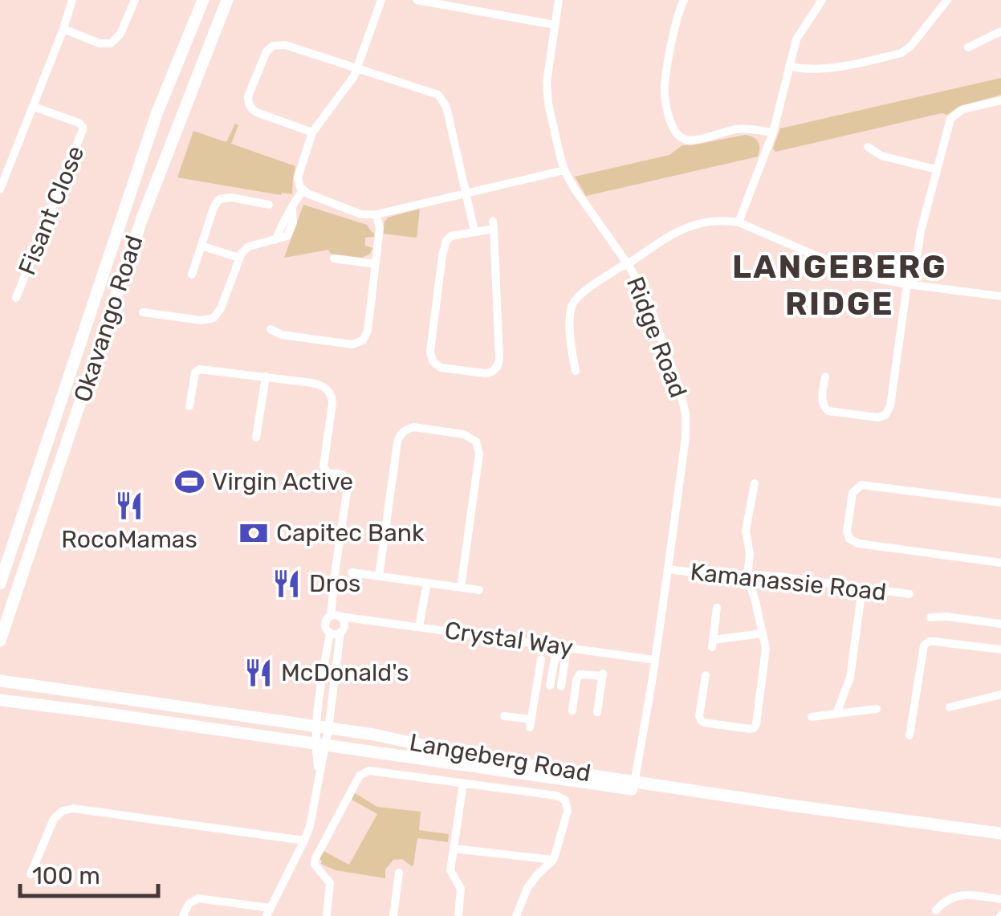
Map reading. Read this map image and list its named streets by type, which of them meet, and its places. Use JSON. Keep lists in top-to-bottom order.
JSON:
{
  "streets": {
    "main road": ["Okavango Road", "Langeberg Road"],
    "street": [
      "Fisant Close",
      "Ridge Road",
      "Kamanassie Road",
      "Crystal Way"
    ]
  },
  "crossings": [
    ["Ridge Road", "Kamanassie Road"],
    ["Ridge Road", "Crystal Way"],
    ["Ridge Road", "Langeberg Road"]
  ],
  "districts": ["LANGEBERG RIDGE"],
  "places": {
    "sports": ["Virgin Active"],
    "restaurant": ["RocoMamas", "Dros", "McDonald's"],
    "bank": ["Capitec Bank"]
  },
  "scale_bar": "100 m"
}
